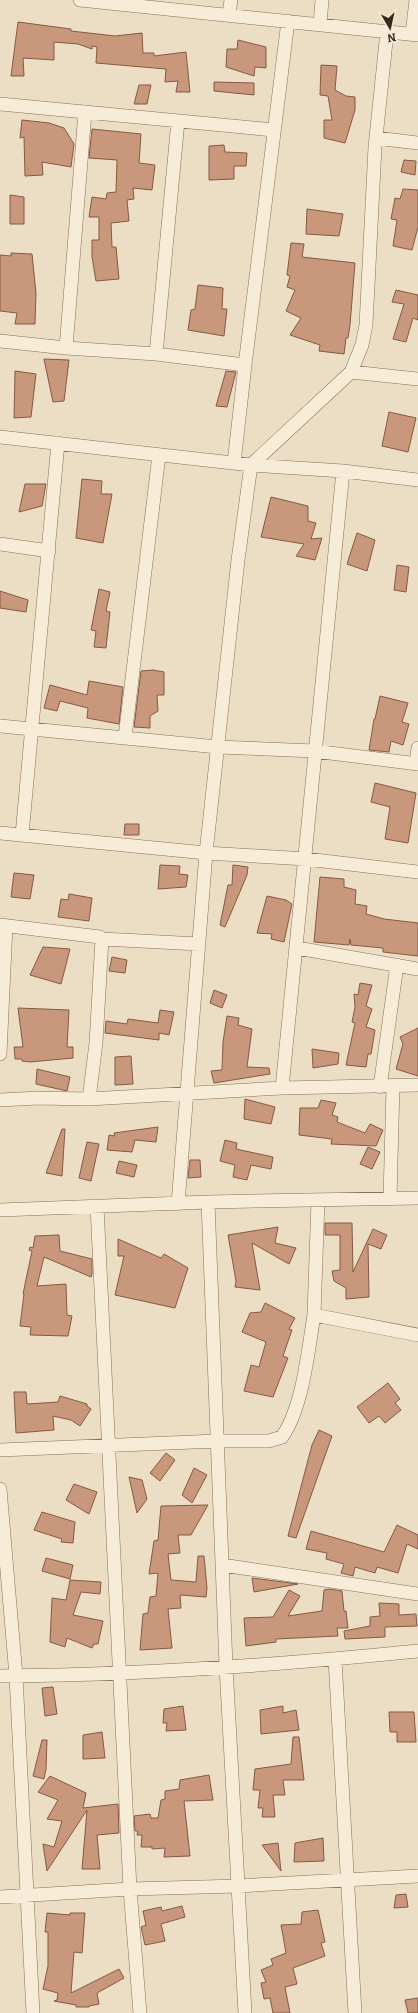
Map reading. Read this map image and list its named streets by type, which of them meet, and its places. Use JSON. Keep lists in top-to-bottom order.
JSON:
{
  "north": "bottom"
}
